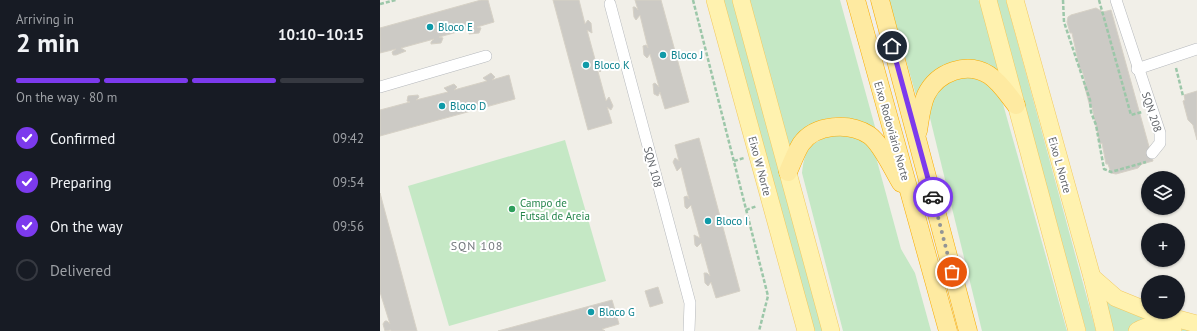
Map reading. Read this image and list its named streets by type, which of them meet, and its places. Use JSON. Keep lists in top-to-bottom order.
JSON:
{
  "streets": {
    "highway": ["Eixo Rodoviário Norte"],
    "main road": ["Eixo L Norte", "Eixo W Norte"],
    "street": ["SQN 208", "SQN 108"]
  },
  "districts": ["SQN 108"],
  "places": [
    "Bloco E",
    "Bloco J",
    "Bloco K",
    "Bloco D",
    "Campo de Futsal de Areia",
    "Bloco I",
    "Bloco G"
  ],
  "page": {
    "heading": ["2 min", "Arriving in", "10:10–10:15"],
    "bar": "On the way · 80 m",
    "list": [
      ["Confirmed", "09:42"],
      ["Preparing", "09:54"],
      ["On the way", "09:56"],
      "Delivered"
    ],
    "map_buttons": ["+", "−"]
  }
}
